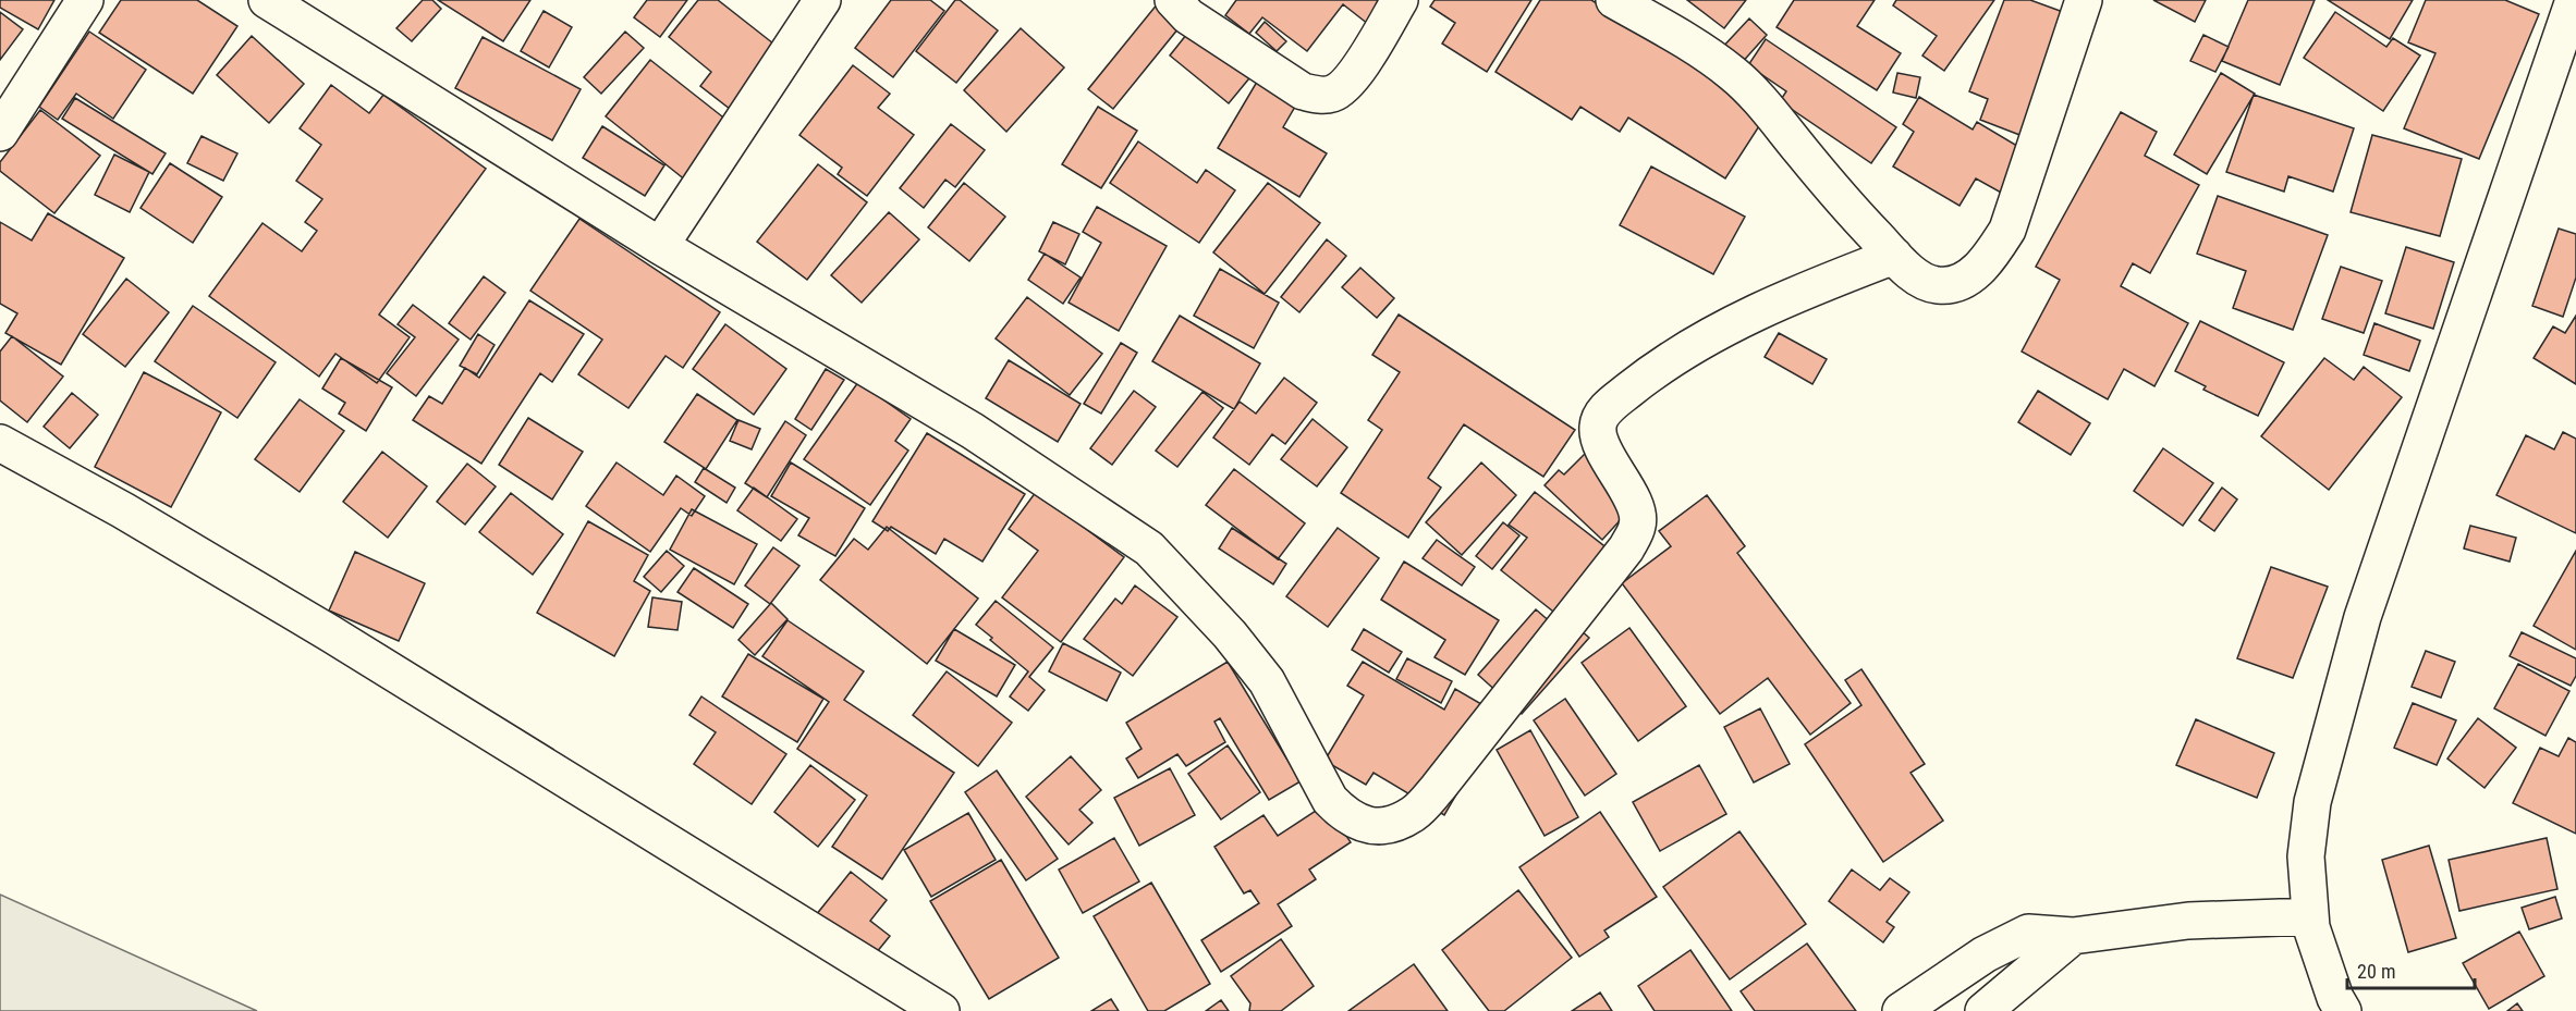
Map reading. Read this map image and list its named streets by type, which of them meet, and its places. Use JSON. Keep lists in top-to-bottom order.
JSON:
{
  "scale_bar": "20 m"
}
